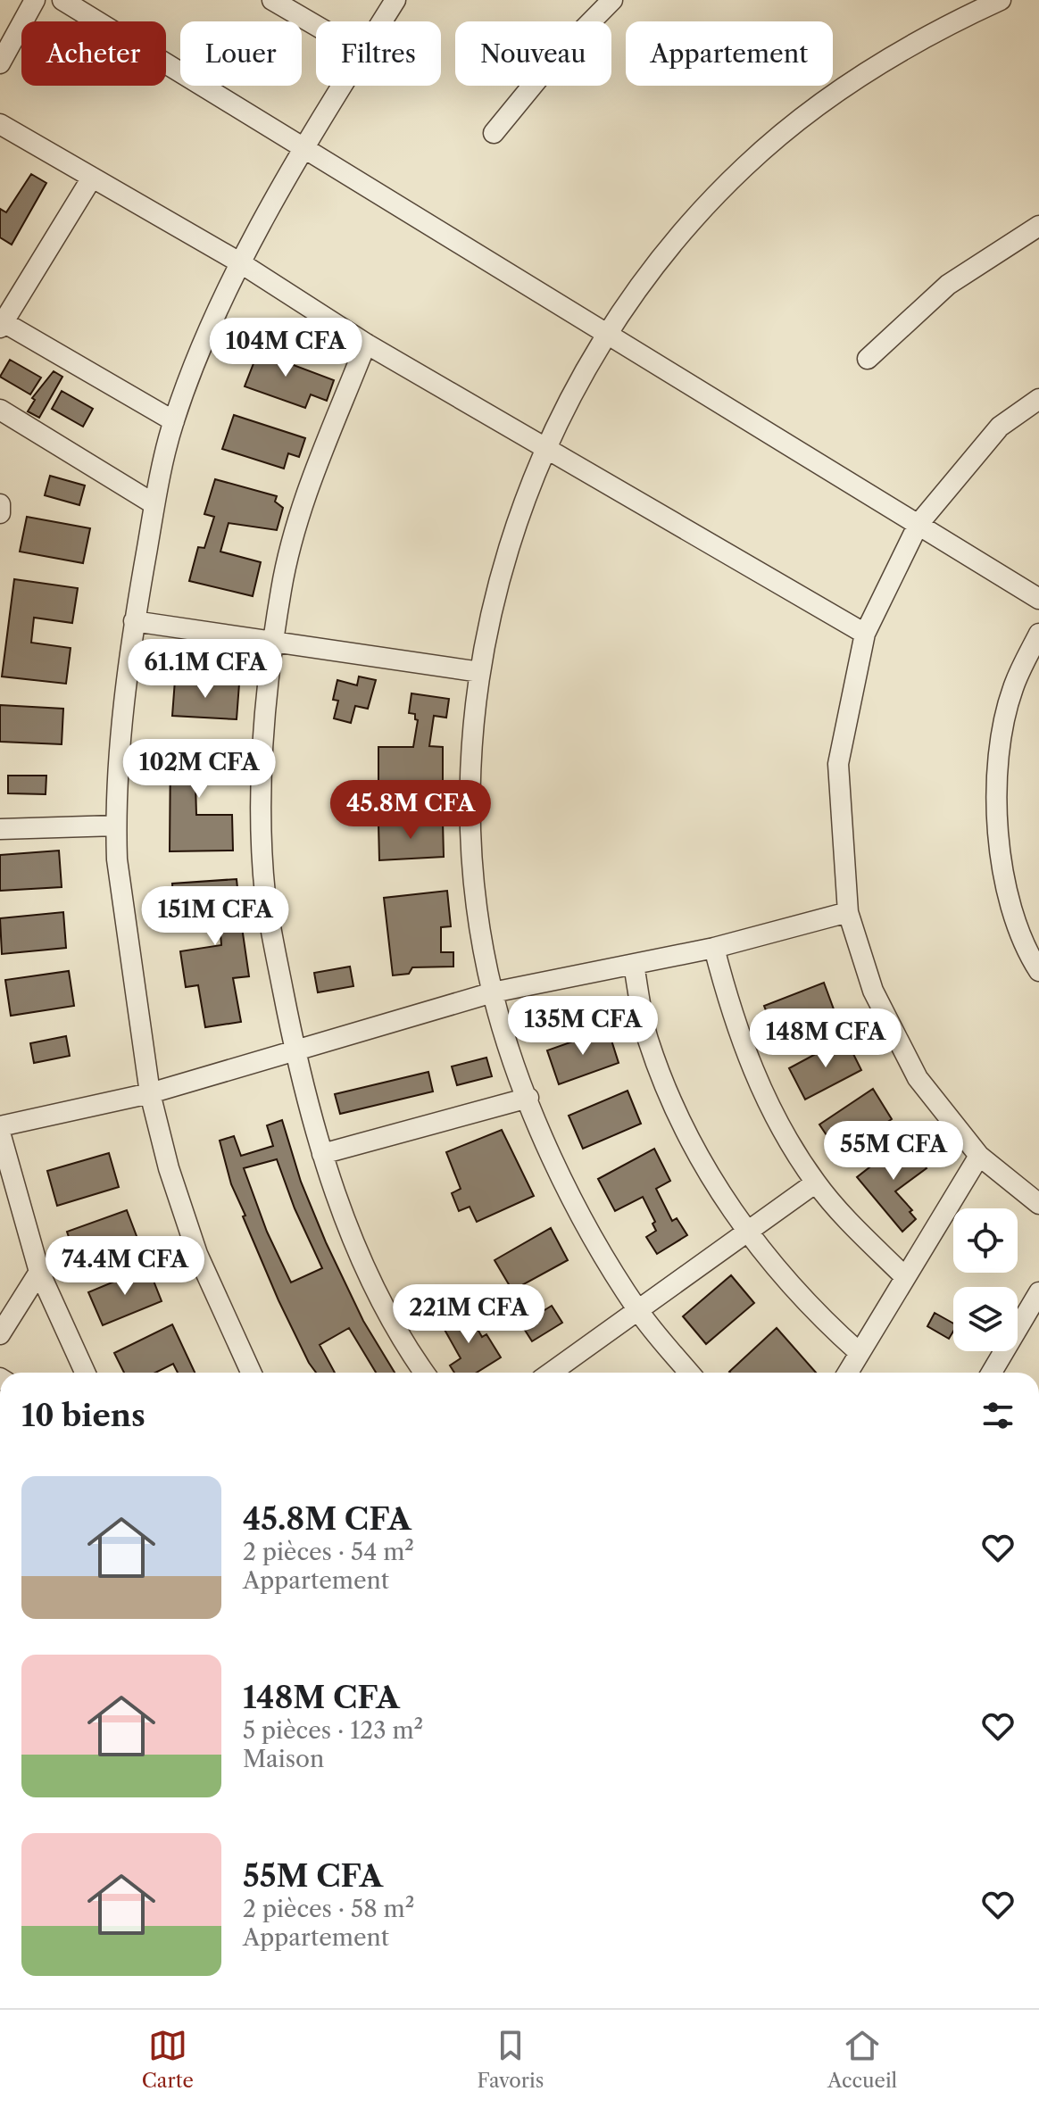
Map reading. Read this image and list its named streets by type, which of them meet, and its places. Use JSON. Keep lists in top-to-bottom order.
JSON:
{
  "page": {
    "chip": [
      "Acheter",
      "Louer",
      "Filtres",
      "Nouveau",
      "Appartement"
    ],
    "price": [
      "104M CFA",
      "61.1M CFA",
      "102M CFA",
      "45.8M CFA",
      "151M CFA",
      "135M CFA",
      "148M CFA",
      "55M CFA",
      "74.4M CFA",
      "221M CFA"
    ],
    "heading": "10 biens",
    "list": [
      {
        "name": "45.8M CFA",
        "note": "2 pièces · 54 m² · Appartement"
      },
      {
        "name": "148M CFA",
        "note": "5 pièces · 123 m² · Maison"
      },
      {
        "name": "55M CFA",
        "note": "2 pièces · 58 m² · Appartement"
      }
    ],
    "tabs": ["Carte", "Favoris", "Accueil"]
  }
}
